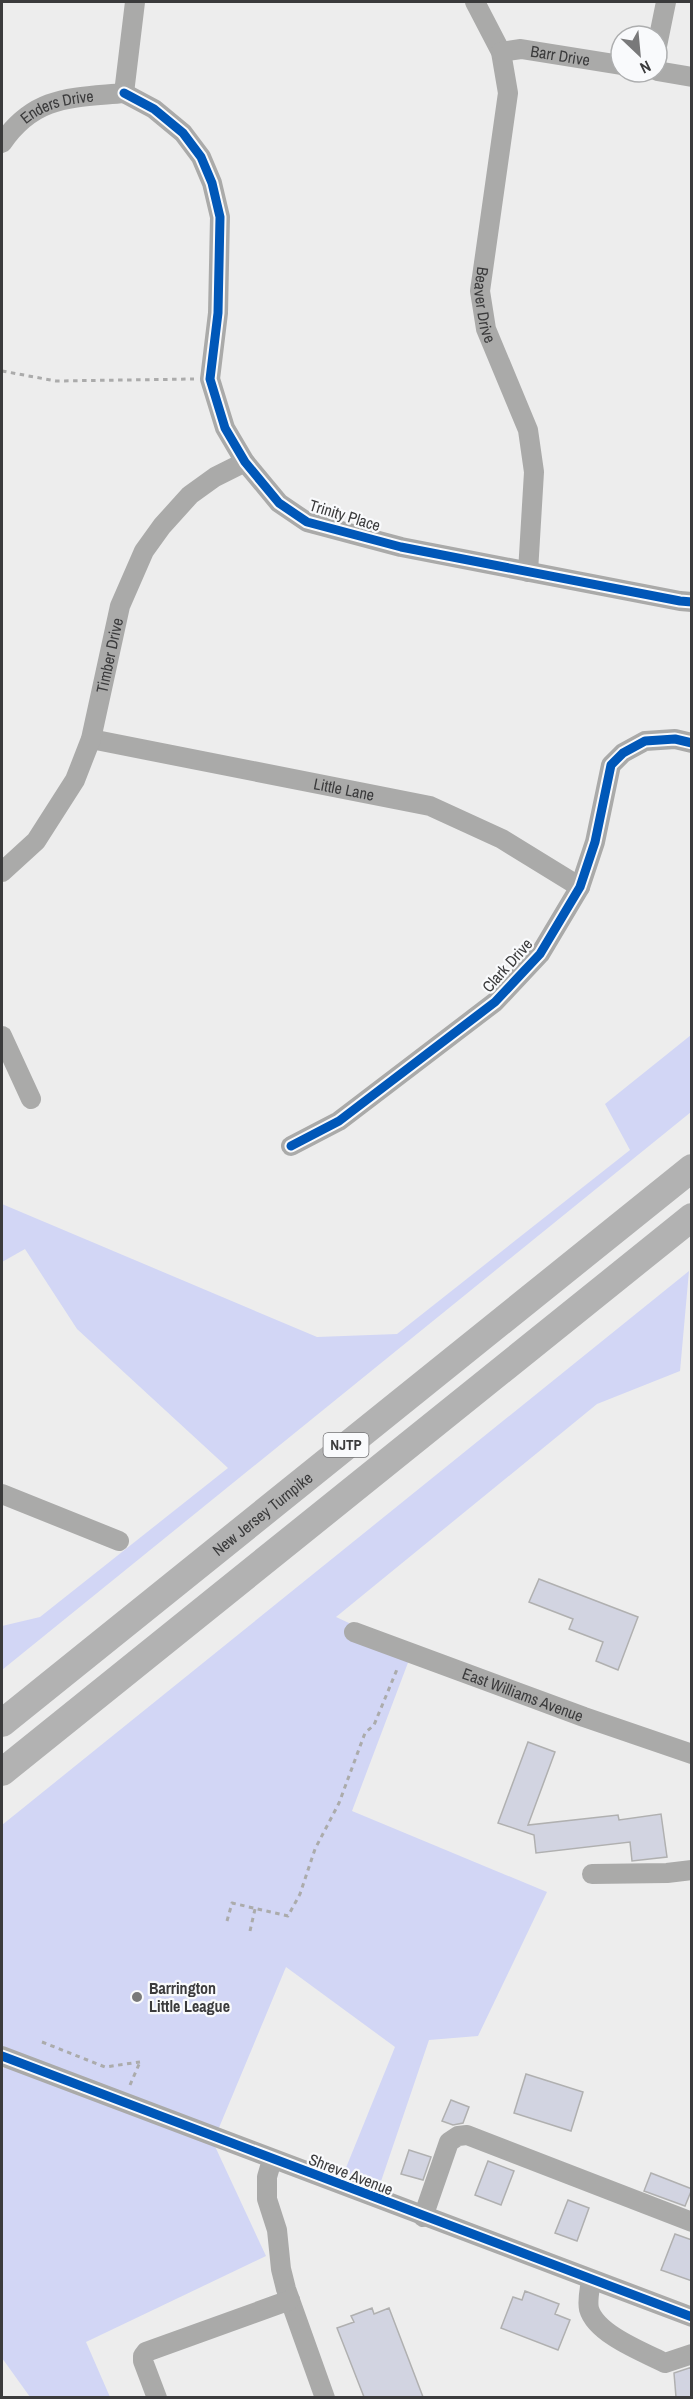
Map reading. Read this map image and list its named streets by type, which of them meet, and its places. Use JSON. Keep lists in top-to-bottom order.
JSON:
{
  "streets": {
    "highway": ["NJTP", "New Jersey Turnpike"],
    "street": [
      "Barr Drive",
      "Enders Drive",
      "Beaver Drive",
      "Trinity Place",
      "Timber Drive",
      "Little Lane",
      "Clark Drive",
      "East Williams Avenue",
      "Shreve Avenue"
    ]
  },
  "crossings": [
    ["Barr Drive", "Beaver Drive"],
    ["Enders Drive", "Trinity Place"],
    ["Beaver Drive", "Trinity Place"],
    ["Trinity Place", "Timber Drive"],
    ["Timber Drive", "Little Lane"],
    ["Little Lane", "Clark Drive"]
  ],
  "places": ["Barrington Little League"],
  "north": "bottom right"
}
